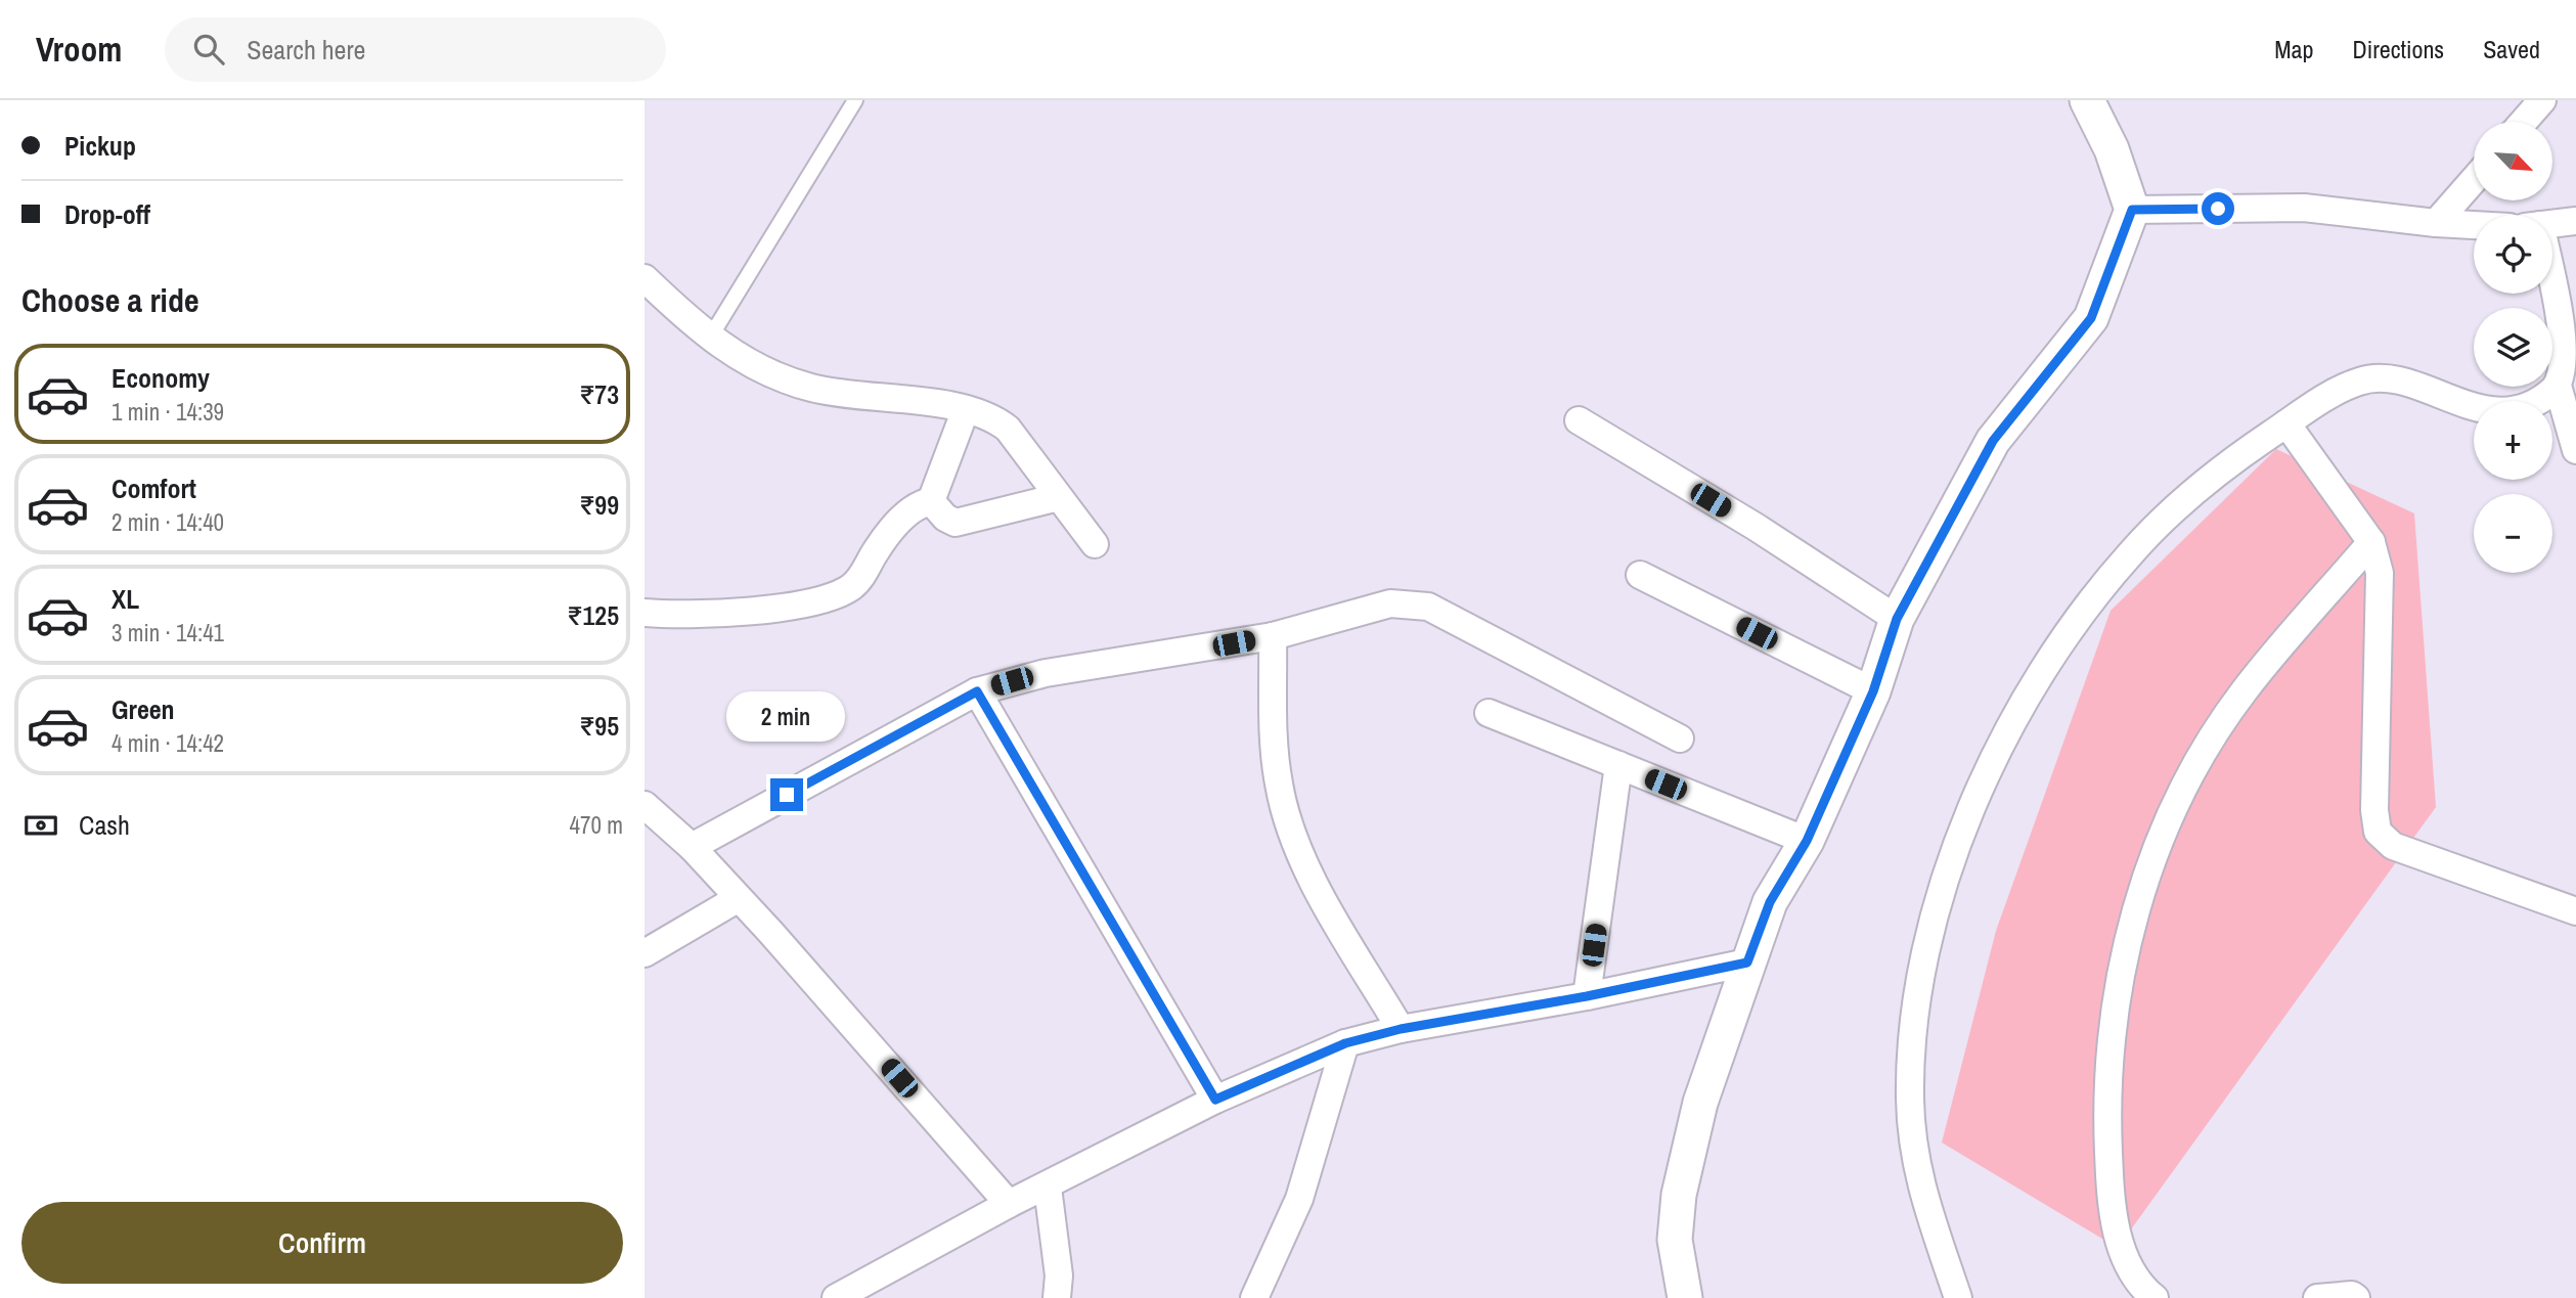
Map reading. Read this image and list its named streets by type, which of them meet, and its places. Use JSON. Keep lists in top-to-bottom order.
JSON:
{
  "north": "bottom right",
  "page": {
    "header": "Vroom",
    "search": "Search here",
    "nav": ["Map", "Directions", "Saved"],
    "banner": ["Pickup", "Drop-off"],
    "map_buttons": ["+", "−"],
    "heading": "Choose a ride",
    "list": [
      {
        "name": "Economy",
        "note": "1 min · 14:39",
        "value": "₹73"
      },
      {
        "name": "Comfort",
        "note": "2 min · 14:40",
        "value": "₹99"
      },
      {
        "name": "XL",
        "note": "3 min · 14:41",
        "value": "₹125"
      },
      {
        "name": "Green",
        "note": "4 min · 14:42",
        "value": "₹95"
      }
    ],
    "bubble": "2 min",
    "pay": ["Cash", "470 m"],
    "buttons": "Confirm"
  }
}
